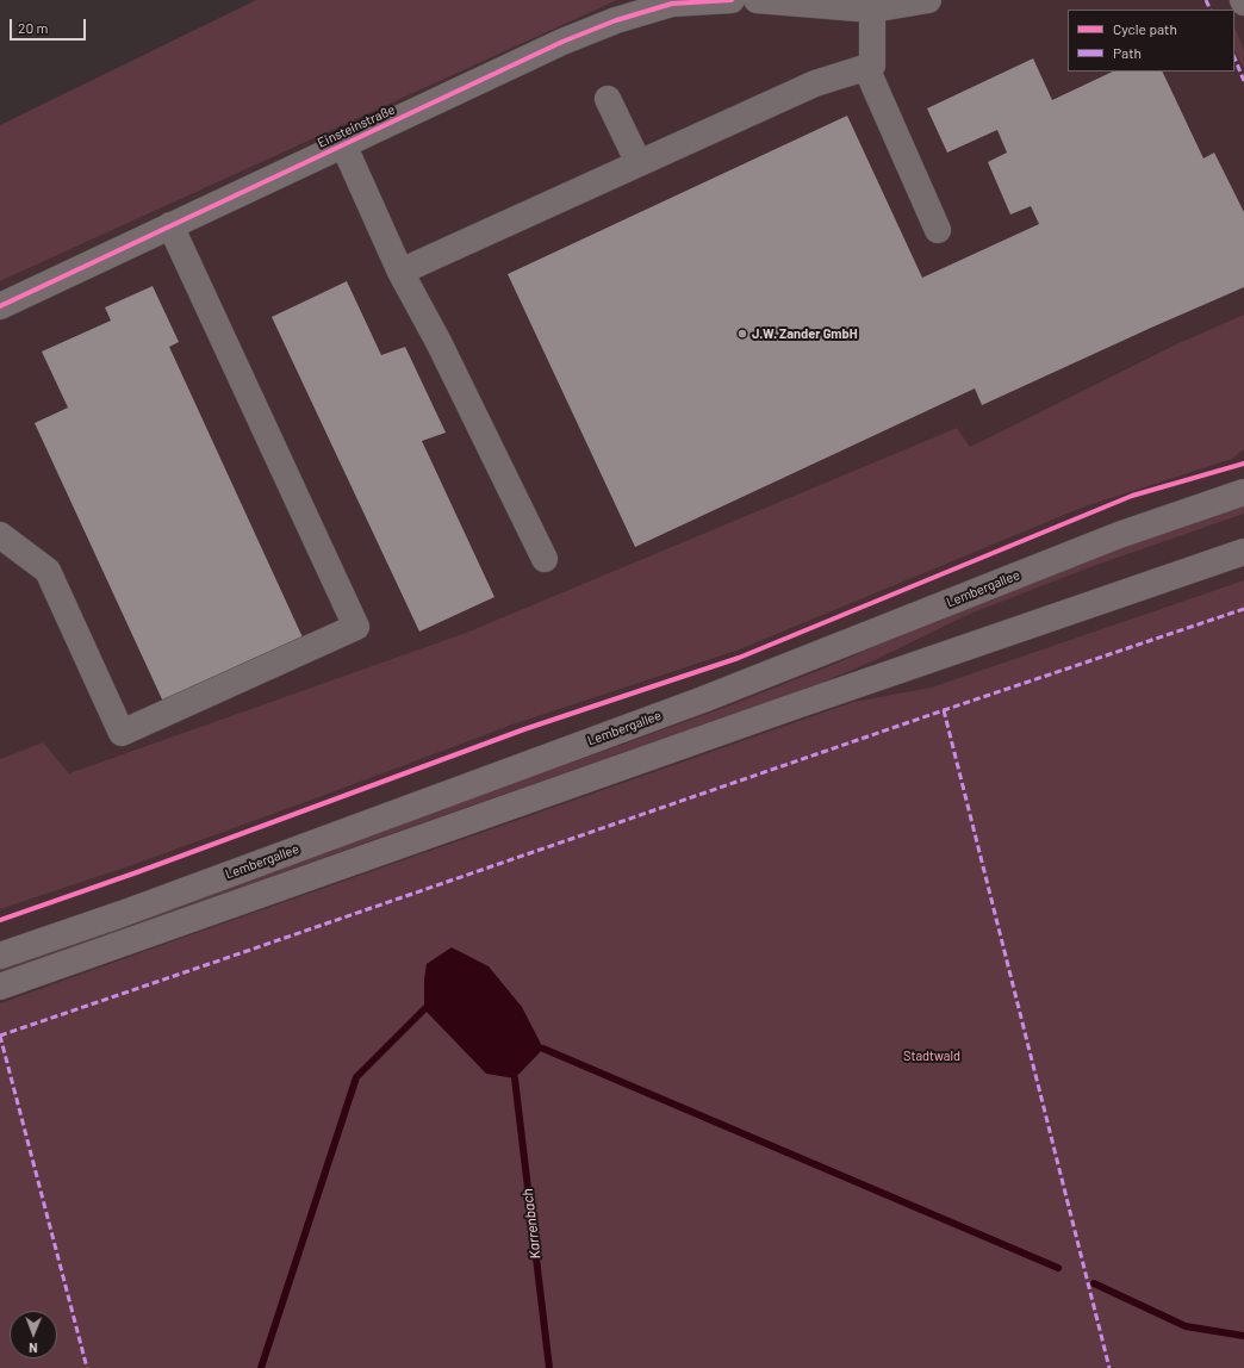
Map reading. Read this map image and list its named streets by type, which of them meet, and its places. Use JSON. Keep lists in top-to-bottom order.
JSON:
{
  "streets": {
    "main road": ["Lembergallee"],
    "street": ["Einsteinstraße"]
  },
  "water": ["Karrenbach"],
  "parks": ["Stadtwald"],
  "places": ["J.W. Zander GmbH"],
  "legend": ["Cycle path", "Path"],
  "scale_bar": "20 m",
  "north": "bottom"
}
